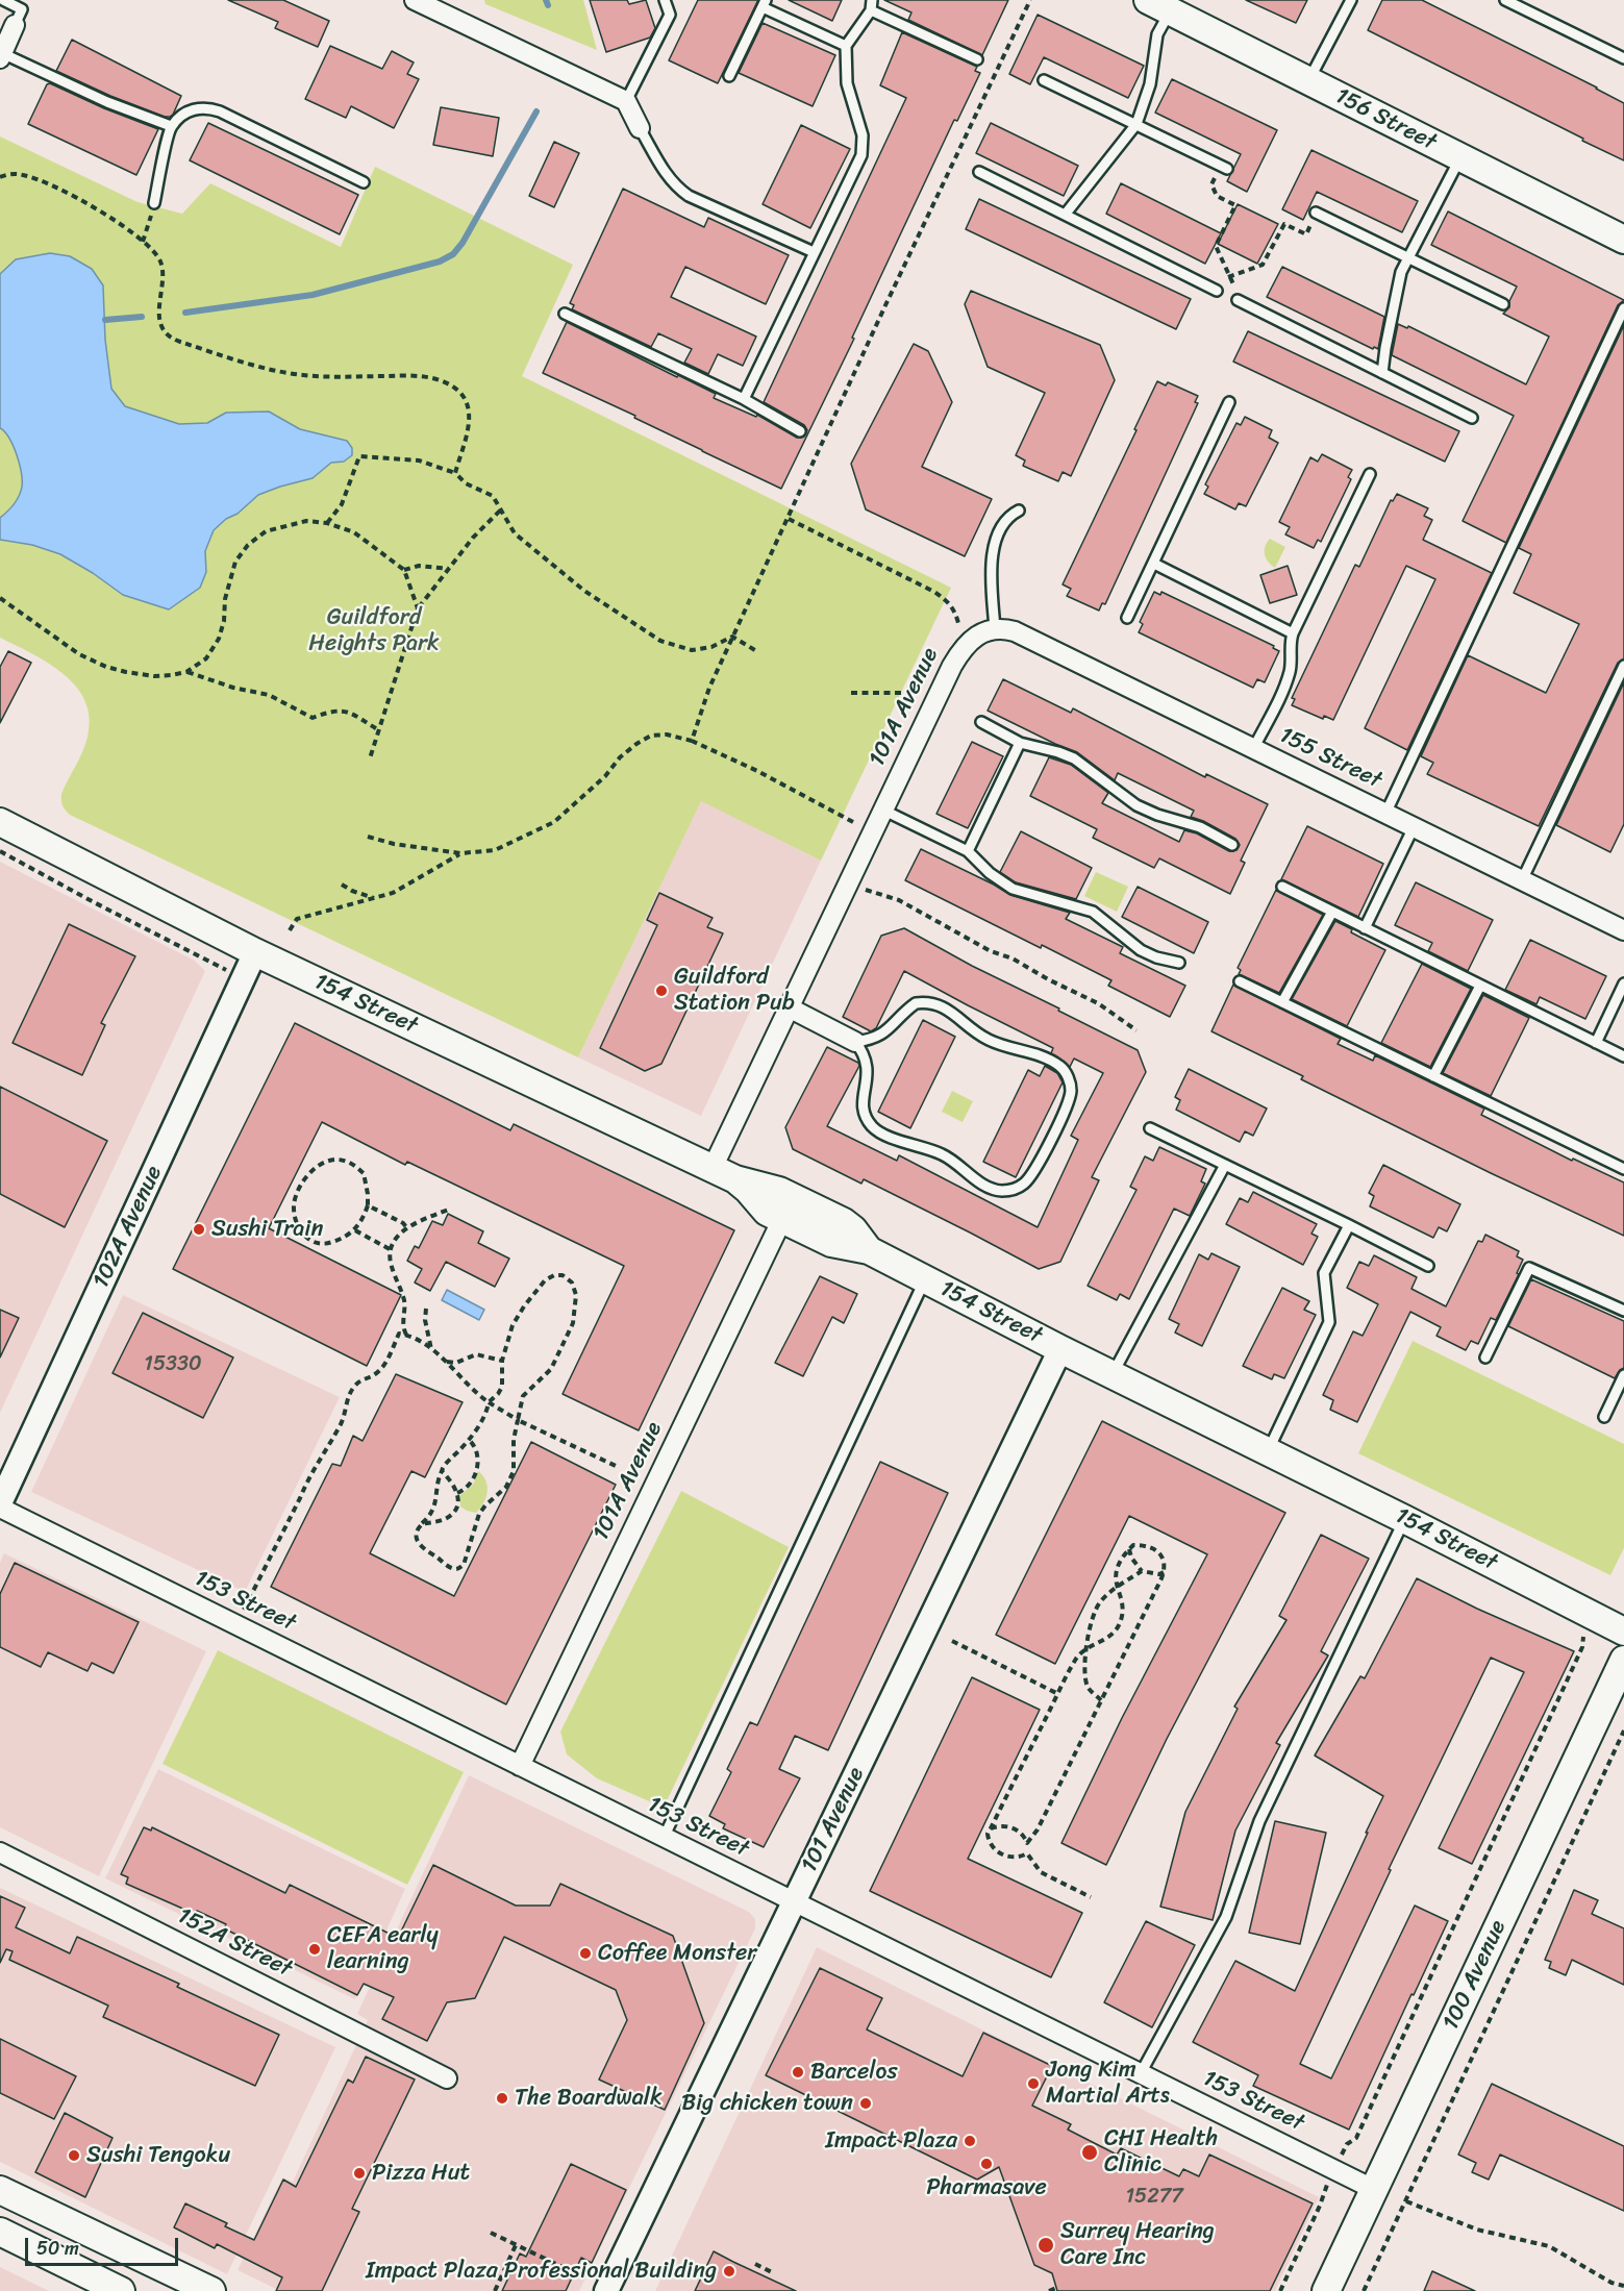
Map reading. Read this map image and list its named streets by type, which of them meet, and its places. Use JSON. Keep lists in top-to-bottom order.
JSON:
{
  "streets": {
    "main road": ["156 Street", "154 Street", "100 Avenue"],
    "street": [
      "101A Avenue",
      "155 Street",
      "102A Avenue",
      "153 Street",
      "101 Avenue",
      "152A Street"
    ]
  },
  "crossings": [
    ["101A Avenue", "155 Street"],
    ["101A Avenue", "154 Street"],
    ["101A Avenue", "153 Street"],
    ["154 Street", "102A Avenue"],
    ["154 Street", "101 Avenue"],
    ["102A Avenue", "153 Street"],
    ["153 Street", "101 Avenue"],
    ["153 Street", "100 Avenue"]
  ],
  "parks": ["Guildford Heights Park"],
  "places": [
    "Guildford Station Pub",
    "Sushi Train",
    "CEFA early learning",
    "Coffee Monster",
    "Barcelos",
    "Jong Kim Martial Arts",
    "The Boardwalk",
    "Big chicken town",
    "Impact Plaza",
    "CHI Health Clinic",
    "Sushi Tengoku",
    "Pharmasave",
    "Pizza Hut",
    "Surrey Hearing Care Inc",
    "Impact Plaza Professional Building"
  ],
  "house_numbers": ["15330", "15277"],
  "scale_bar": "50 m"
}
